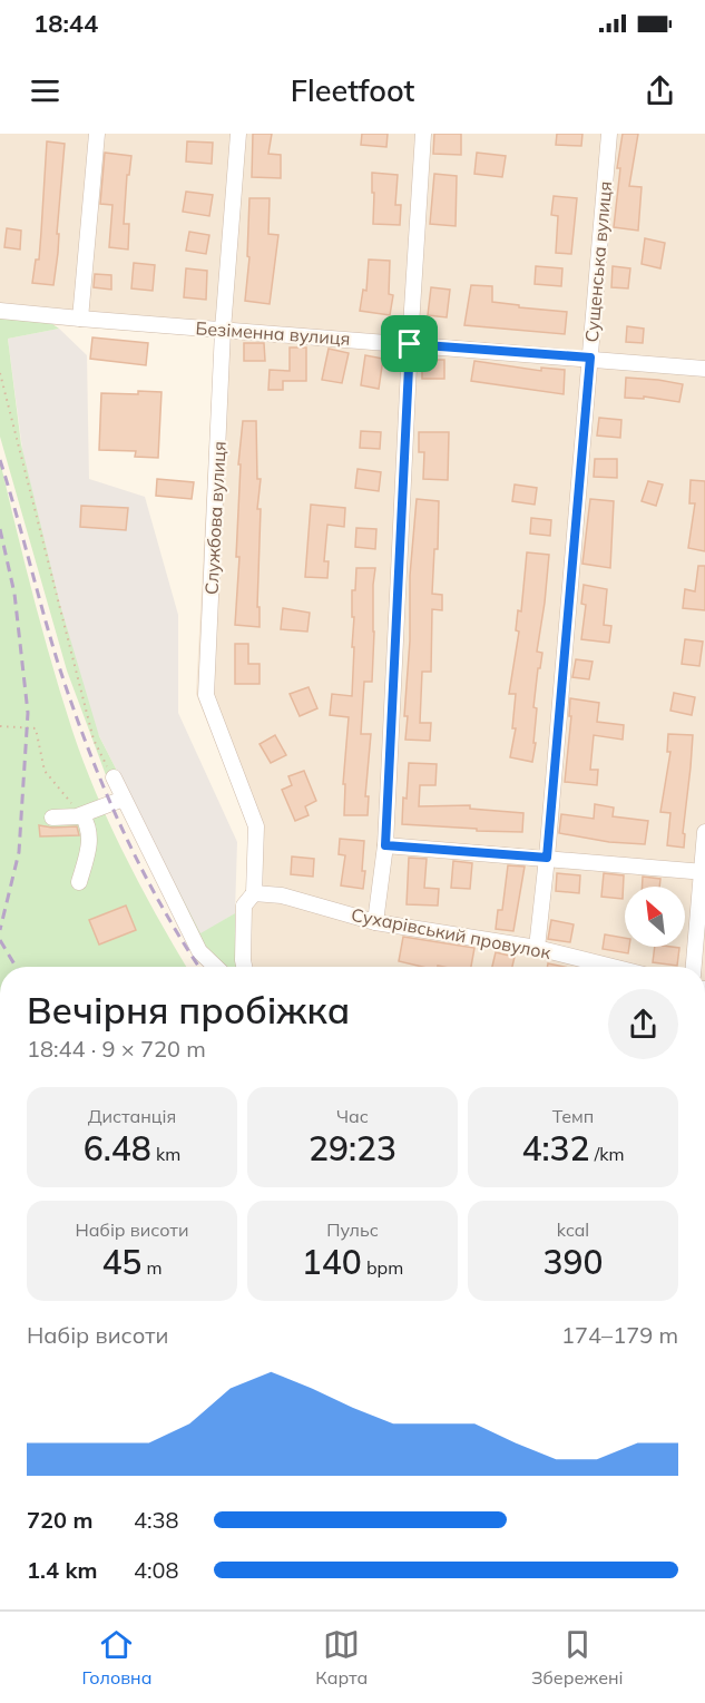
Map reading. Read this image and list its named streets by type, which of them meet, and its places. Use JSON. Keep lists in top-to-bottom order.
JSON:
{
  "streets": {
    "street": [
      "Сущенська вулиця",
      "Безіменна вулиця",
      "Службова вулиця",
      "Сухарівський провулок"
    ]
  },
  "crossings": [
    ["Сущенська вулиця", "Безіменна вулиця"],
    ["Сущенська вулиця", "Сухарівський провулок"],
    ["Безіменна вулиця", "Службова вулиця"],
    ["Службова вулиця", "Сухарівський провулок"]
  ],
  "north": "top left",
  "page": {
    "status": "18:44",
    "header": "Fleetfoot",
    "heading": ["Вечірня пробіжка", "18:44 · 9 × 720 m"],
    "stats": [
      ["Дистанція", "6.48 km"],
      ["Час", "29:23"],
      ["Темп", "4:32 /km"],
      ["Набір висоти", "45 m"],
      ["Пульс", "140 bpm"],
      ["kcal", "390"]
    ],
    "chart": ["Набір висоти", "174–179 m"],
    "list": [
      {
        "name": "720 m",
        "note": "4:38"
      },
      {
        "name": "1.4 km",
        "note": "4:08"
      }
    ],
    "tabs": ["Головна", "Карта", "Збережені"]
  }
}
